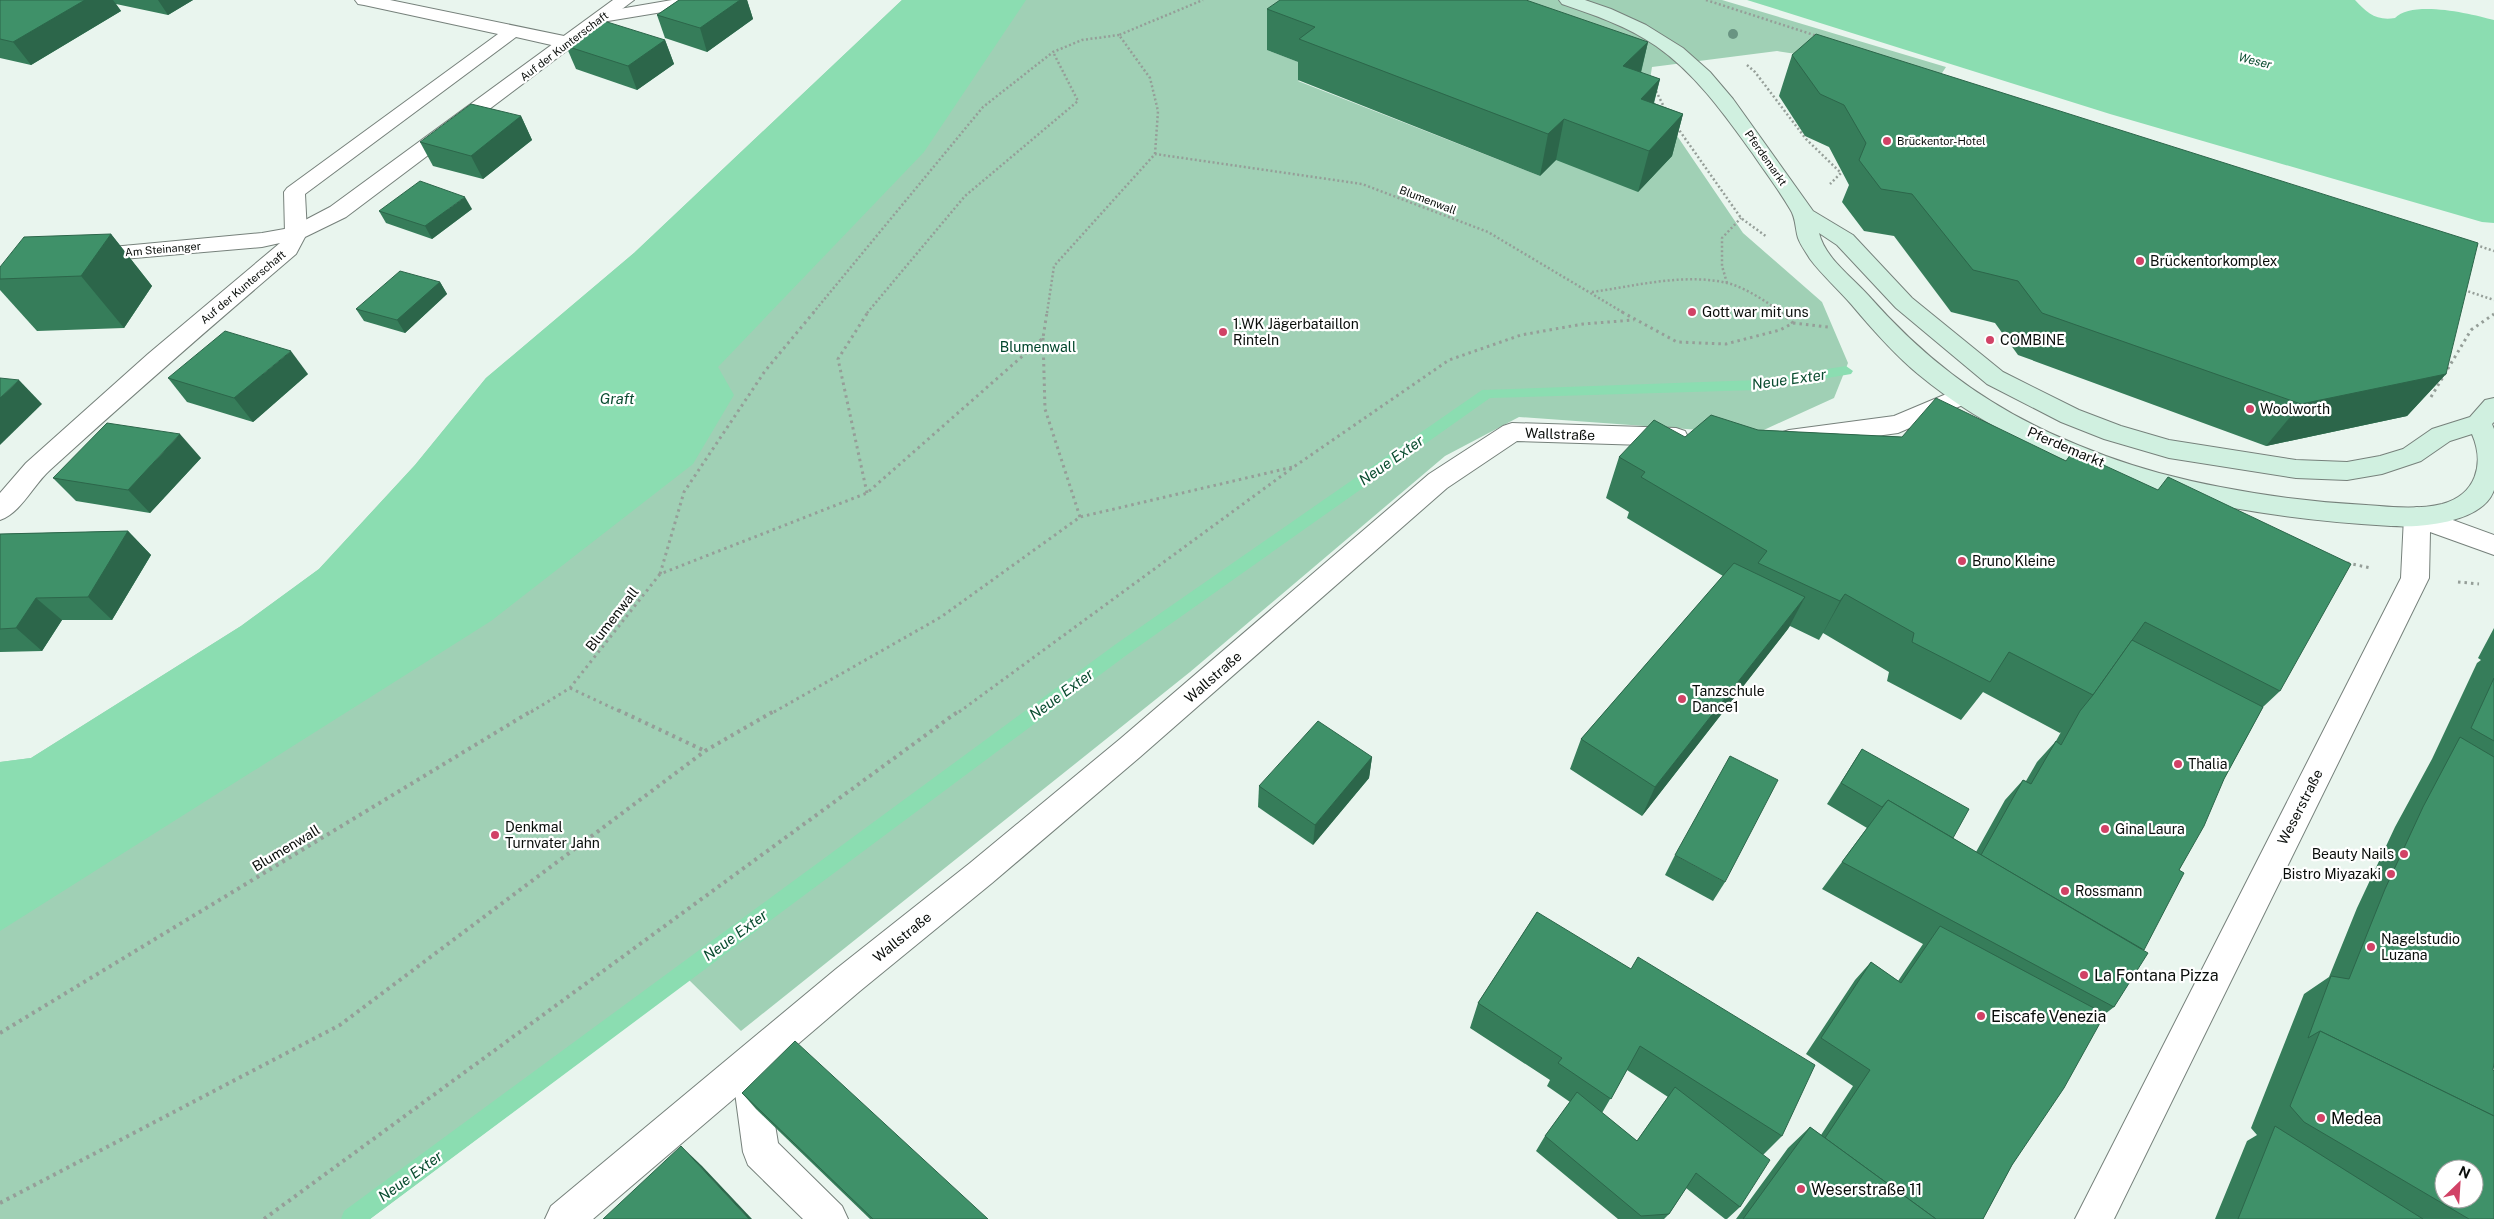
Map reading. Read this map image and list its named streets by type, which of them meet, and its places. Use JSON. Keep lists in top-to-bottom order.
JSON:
{
  "streets": {
    "main road": ["Pferdemarkt"],
    "street": [
      "Auf der Kunterschaft",
      "Am Steinanger",
      "Wallstraße",
      "Weserstraße"
    ],
    "path": ["Blumenwall"]
  },
  "crossings": [
    ["Auf der Kunterschaft", "Am Steinanger"],
    ["Pferdemarkt", "Weserstraße"]
  ],
  "water": ["Weser", "Neue Exter", "Graft"],
  "parks": ["Blumenwall"],
  "places": [
    "Brückentor-Hotel",
    "Brückentorkomplex",
    "Gott war mit uns",
    "1.WK Jägerbataillon Rinteln",
    "COMBINE",
    "Woolworth",
    "Bruno Kleine",
    "Tanzschule Dance1",
    "Thalia",
    "Gina Laura",
    "Denkmal Turnvater Jahn",
    "Beauty Nails",
    "Bistro Miyazaki",
    "Rossmann",
    "Nagelstudio Luzana",
    "La Fontana Pizza",
    "Eiscafe Venezia",
    "Medea",
    "Weserstraße 11"
  ],
  "north": "top right"
}
